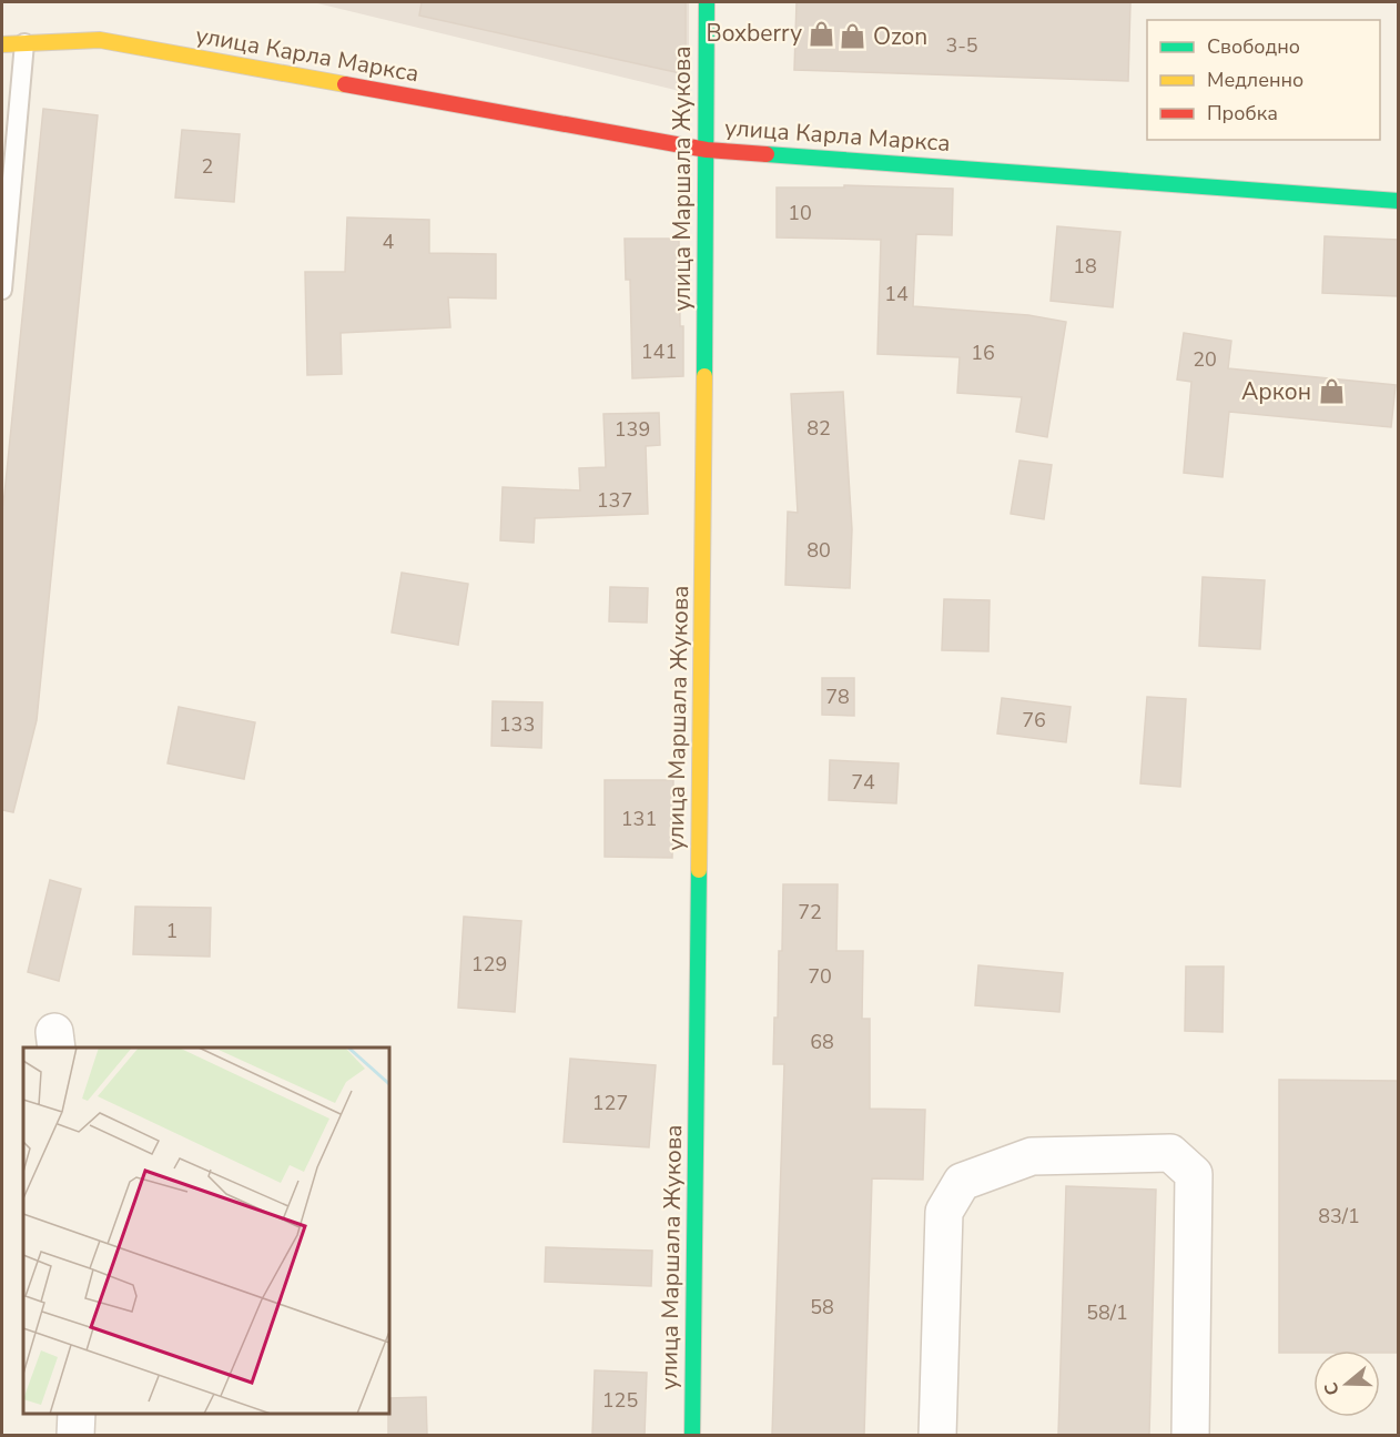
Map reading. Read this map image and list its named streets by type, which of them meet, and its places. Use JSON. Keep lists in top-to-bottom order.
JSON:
{
  "streets": {
    "main road": ["улица Карла Маркса", "улица Маршала Жукова"]
  },
  "crossings": [
    ["улица Карла Маркса", "улица Маршала Жукова"]
  ],
  "places": {
    "shop": ["Boxberry", "Ozon", "Аркон"]
  },
  "house_numbers": [
    "3-5",
    "2",
    "10",
    "4",
    "18",
    "14",
    "141",
    "16",
    "20",
    "82",
    "139",
    "137",
    "80",
    "78",
    "76",
    "133",
    "74",
    "131",
    "72",
    "1",
    "129",
    "70",
    "68",
    "127",
    "83/1",
    "58",
    "58/1",
    "125"
  ],
  "legend": ["Свободно", "Медленно", "Пробка"],
  "north": "left"
}
